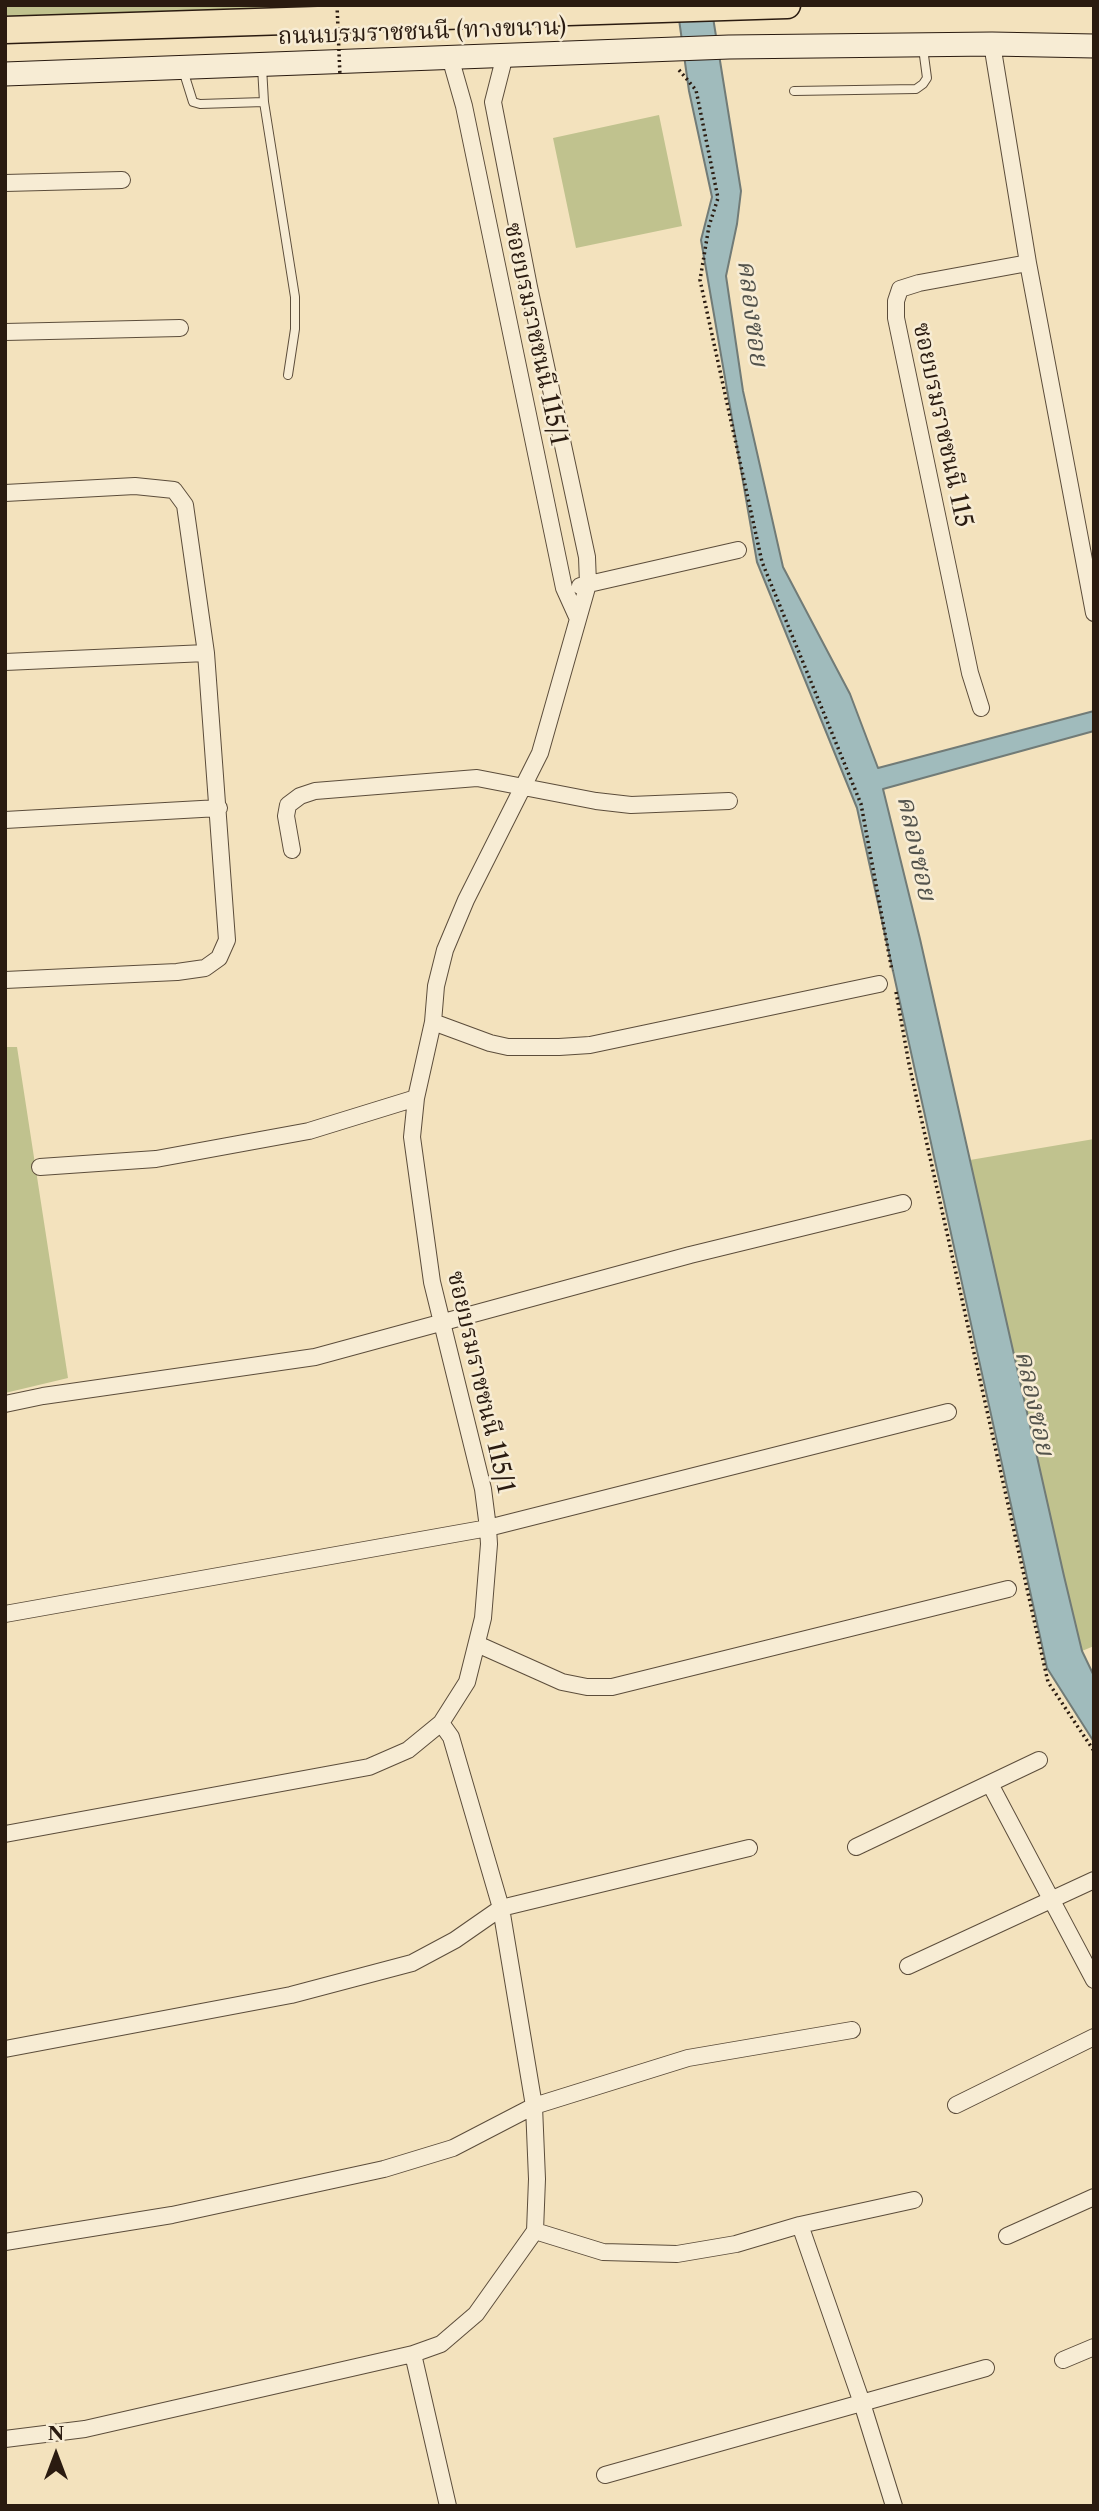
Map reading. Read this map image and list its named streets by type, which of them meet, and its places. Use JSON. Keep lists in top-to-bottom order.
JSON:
{
  "streets": {
    "main road": ["ถนนบรมราชชนนี (ทางขนาน)"],
    "street": ["ซอยบรมราชชนนี 115/1", "ซอยบรมราชชนนี 115"]
  },
  "crossings": [
    ["ถนนบรมราชชนนี (ทางขนาน)", "ซอยบรมราชชนนี 115/1"]
  ],
  "water": ["คลองซอย"],
  "north": "top"
}
